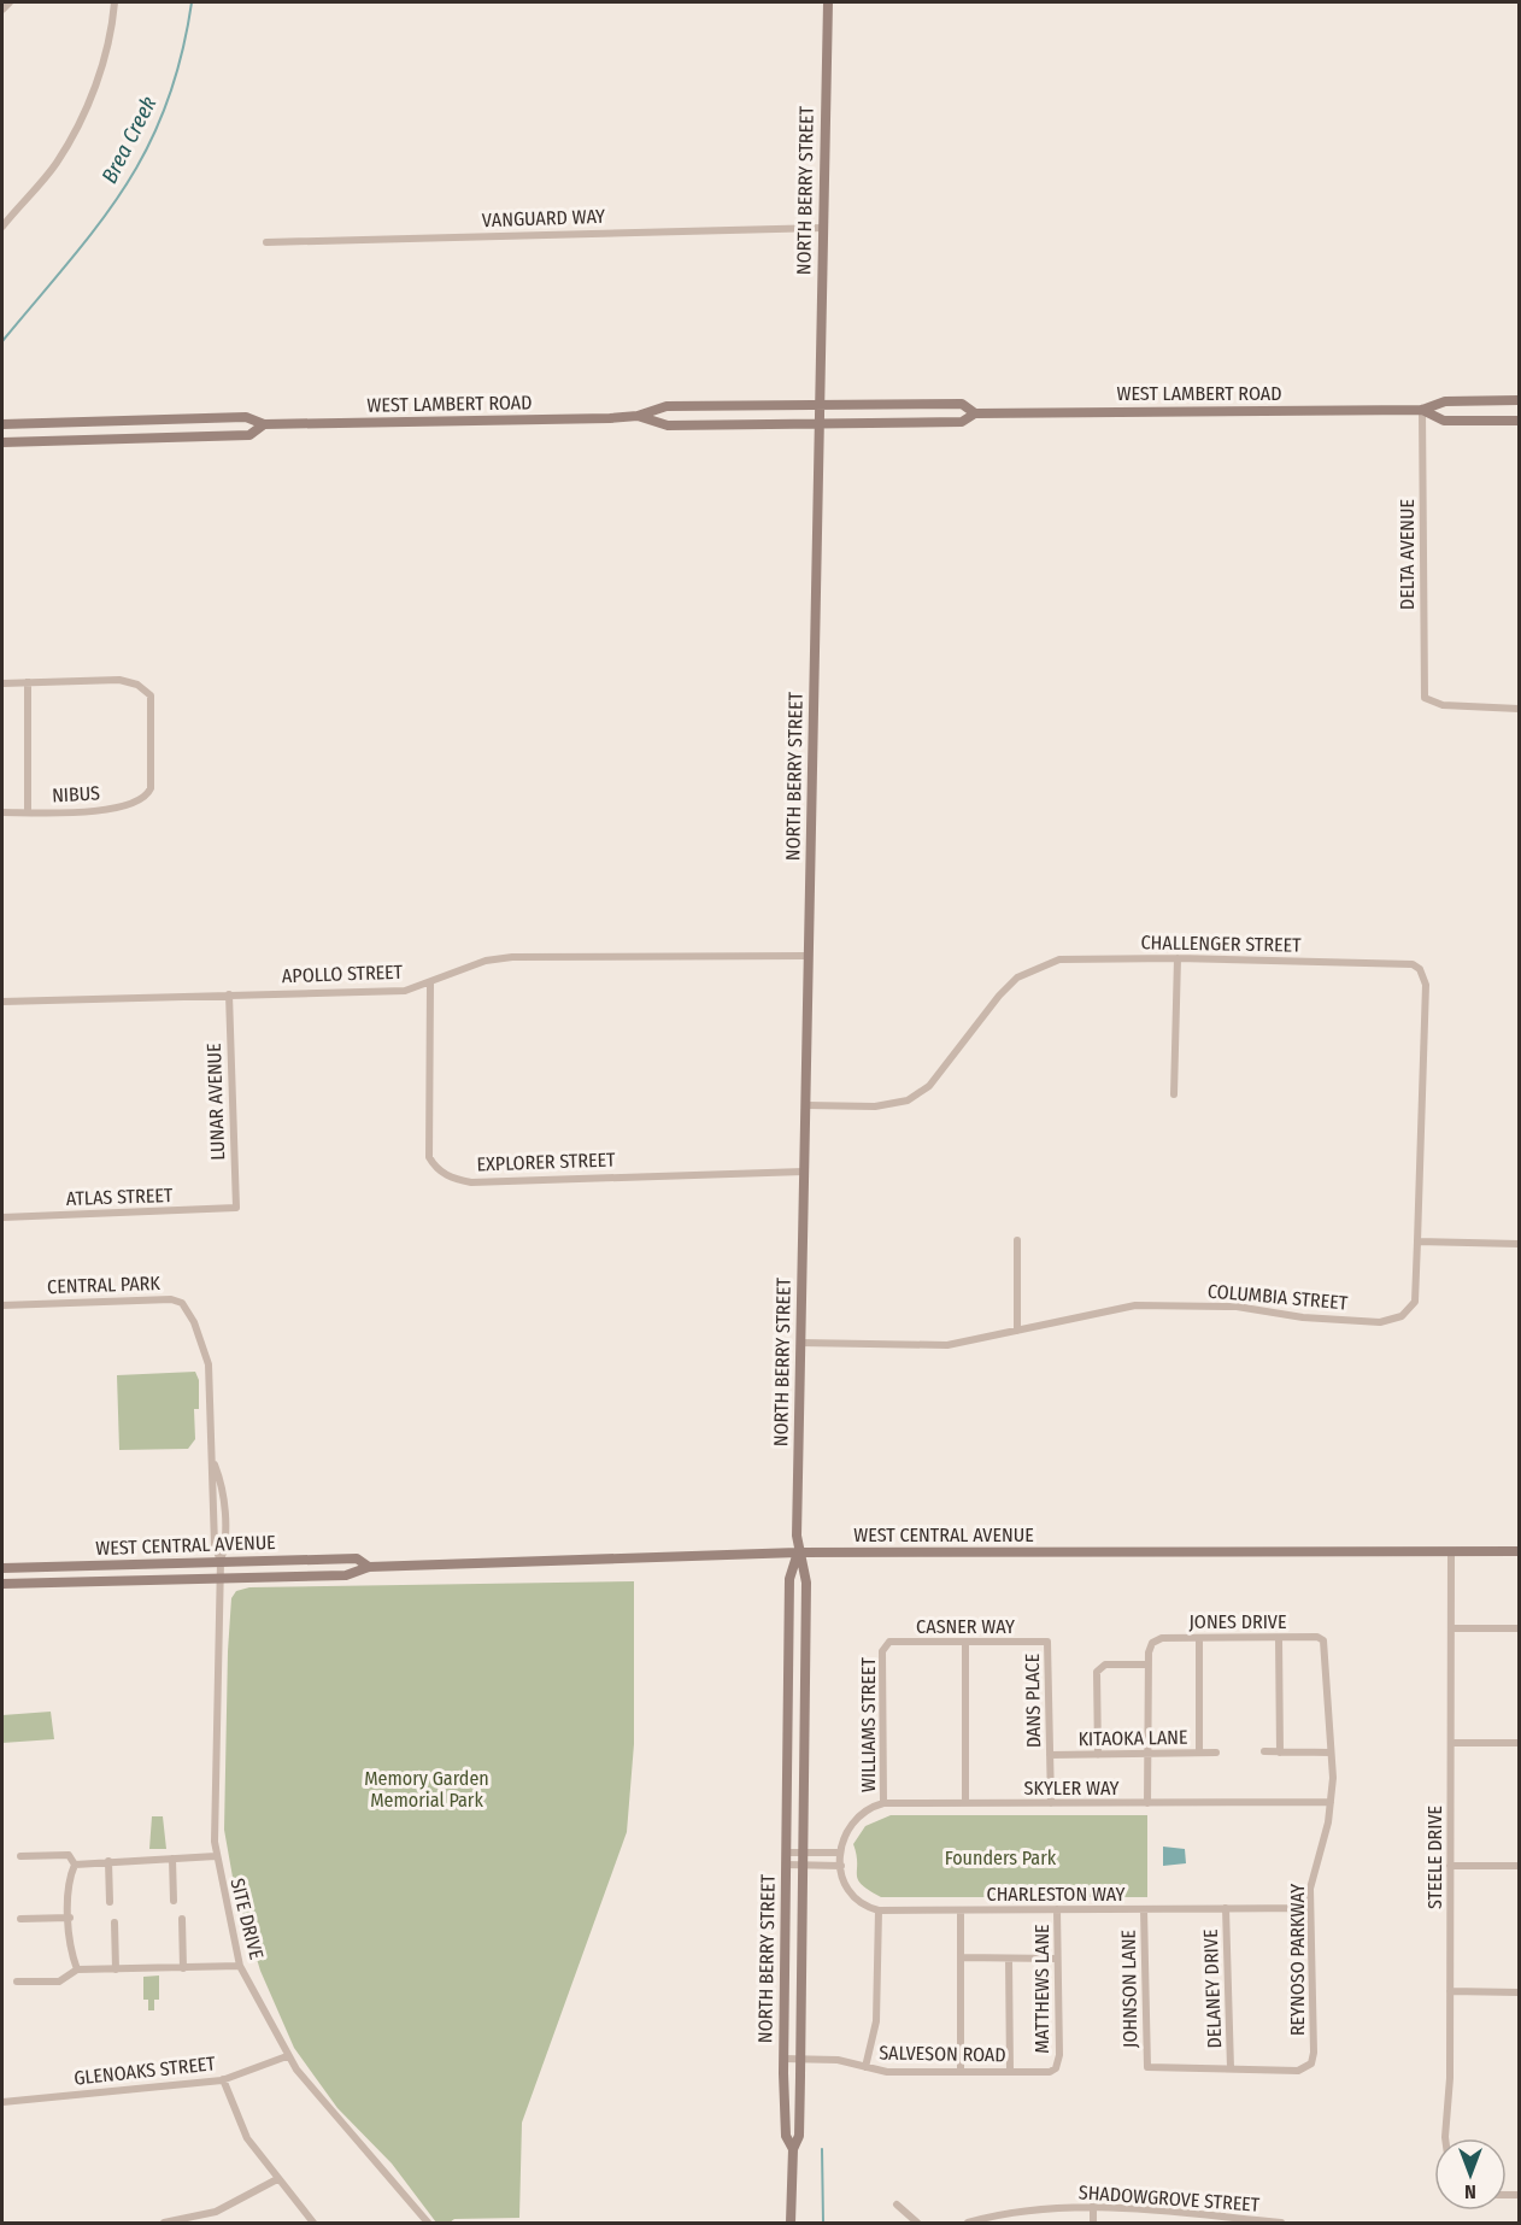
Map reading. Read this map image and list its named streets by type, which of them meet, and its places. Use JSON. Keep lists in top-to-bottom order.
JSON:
{
  "streets": {
    "main road": ["NORTH BERRY STREET", "WEST LAMBERT ROAD", "WEST CENTRAL AVENUE"],
    "street": [
      "VANGUARD WAY",
      "DELTA AVENUE",
      "NIBUS",
      "CHALLENGER STREET",
      "APOLLO STREET",
      "LUNAR AVENUE",
      "EXPLORER STREET",
      "ATLAS STREET",
      "CENTRAL PARK",
      "COLUMBIA STREET",
      "JONES DRIVE",
      "CASNER WAY",
      "DANS PLACE",
      "WILLIAMS STREET",
      "KITAOKA LANE",
      "SKYLER WAY",
      "STEELE DRIVE",
      "CHARLESTON WAY",
      "SITE DRIVE",
      "REYNOSO PARKWAY",
      "MATTHEWS LANE",
      "JOHNSON LANE",
      "DELANEY DRIVE",
      "SALVESON ROAD",
      "GLENOAKS STREET",
      "SHADOWGROVE STREET"
    ]
  },
  "crossings": [
    ["NORTH BERRY STREET", "VANGUARD WAY"],
    ["NORTH BERRY STREET", "WEST LAMBERT ROAD"],
    ["NORTH BERRY STREET", "CHALLENGER STREET"],
    ["NORTH BERRY STREET", "APOLLO STREET"],
    ["NORTH BERRY STREET", "EXPLORER STREET"],
    ["NORTH BERRY STREET", "COLUMBIA STREET"],
    ["NORTH BERRY STREET", "WEST CENTRAL AVENUE"],
    ["NORTH BERRY STREET", "SALVESON ROAD"],
    ["WEST LAMBERT ROAD", "DELTA AVENUE"],
    ["CHALLENGER STREET", "COLUMBIA STREET"],
    ["APOLLO STREET", "LUNAR AVENUE"],
    ["APOLLO STREET", "EXPLORER STREET"],
    ["LUNAR AVENUE", "ATLAS STREET"],
    ["CENTRAL PARK", "SITE DRIVE"],
    ["WEST CENTRAL AVENUE", "STEELE DRIVE"],
    ["WEST CENTRAL AVENUE", "SITE DRIVE"],
    ["JONES DRIVE", "REYNOSO PARKWAY"],
    ["CASNER WAY", "DANS PLACE"],
    ["CASNER WAY", "WILLIAMS STREET"],
    ["DANS PLACE", "KITAOKA LANE"],
    ["DANS PLACE", "SKYLER WAY"],
    ["WILLIAMS STREET", "SKYLER WAY"],
    ["SKYLER WAY", "REYNOSO PARKWAY"],
    ["CHARLESTON WAY", "REYNOSO PARKWAY"],
    ["CHARLESTON WAY", "MATTHEWS LANE"],
    ["CHARLESTON WAY", "JOHNSON LANE"],
    ["CHARLESTON WAY", "DELANEY DRIVE"],
    ["SITE DRIVE", "GLENOAKS STREET"],
    ["REYNOSO PARKWAY", "JOHNSON LANE"],
    ["REYNOSO PARKWAY", "DELANEY DRIVE"],
    ["MATTHEWS LANE", "SALVESON ROAD"],
    ["JOHNSON LANE", "DELANEY DRIVE"]
  ],
  "water": ["Brea Creek"],
  "parks": ["Memory Garden Memorial Park", "Founders Park"],
  "north": "bottom"
}
